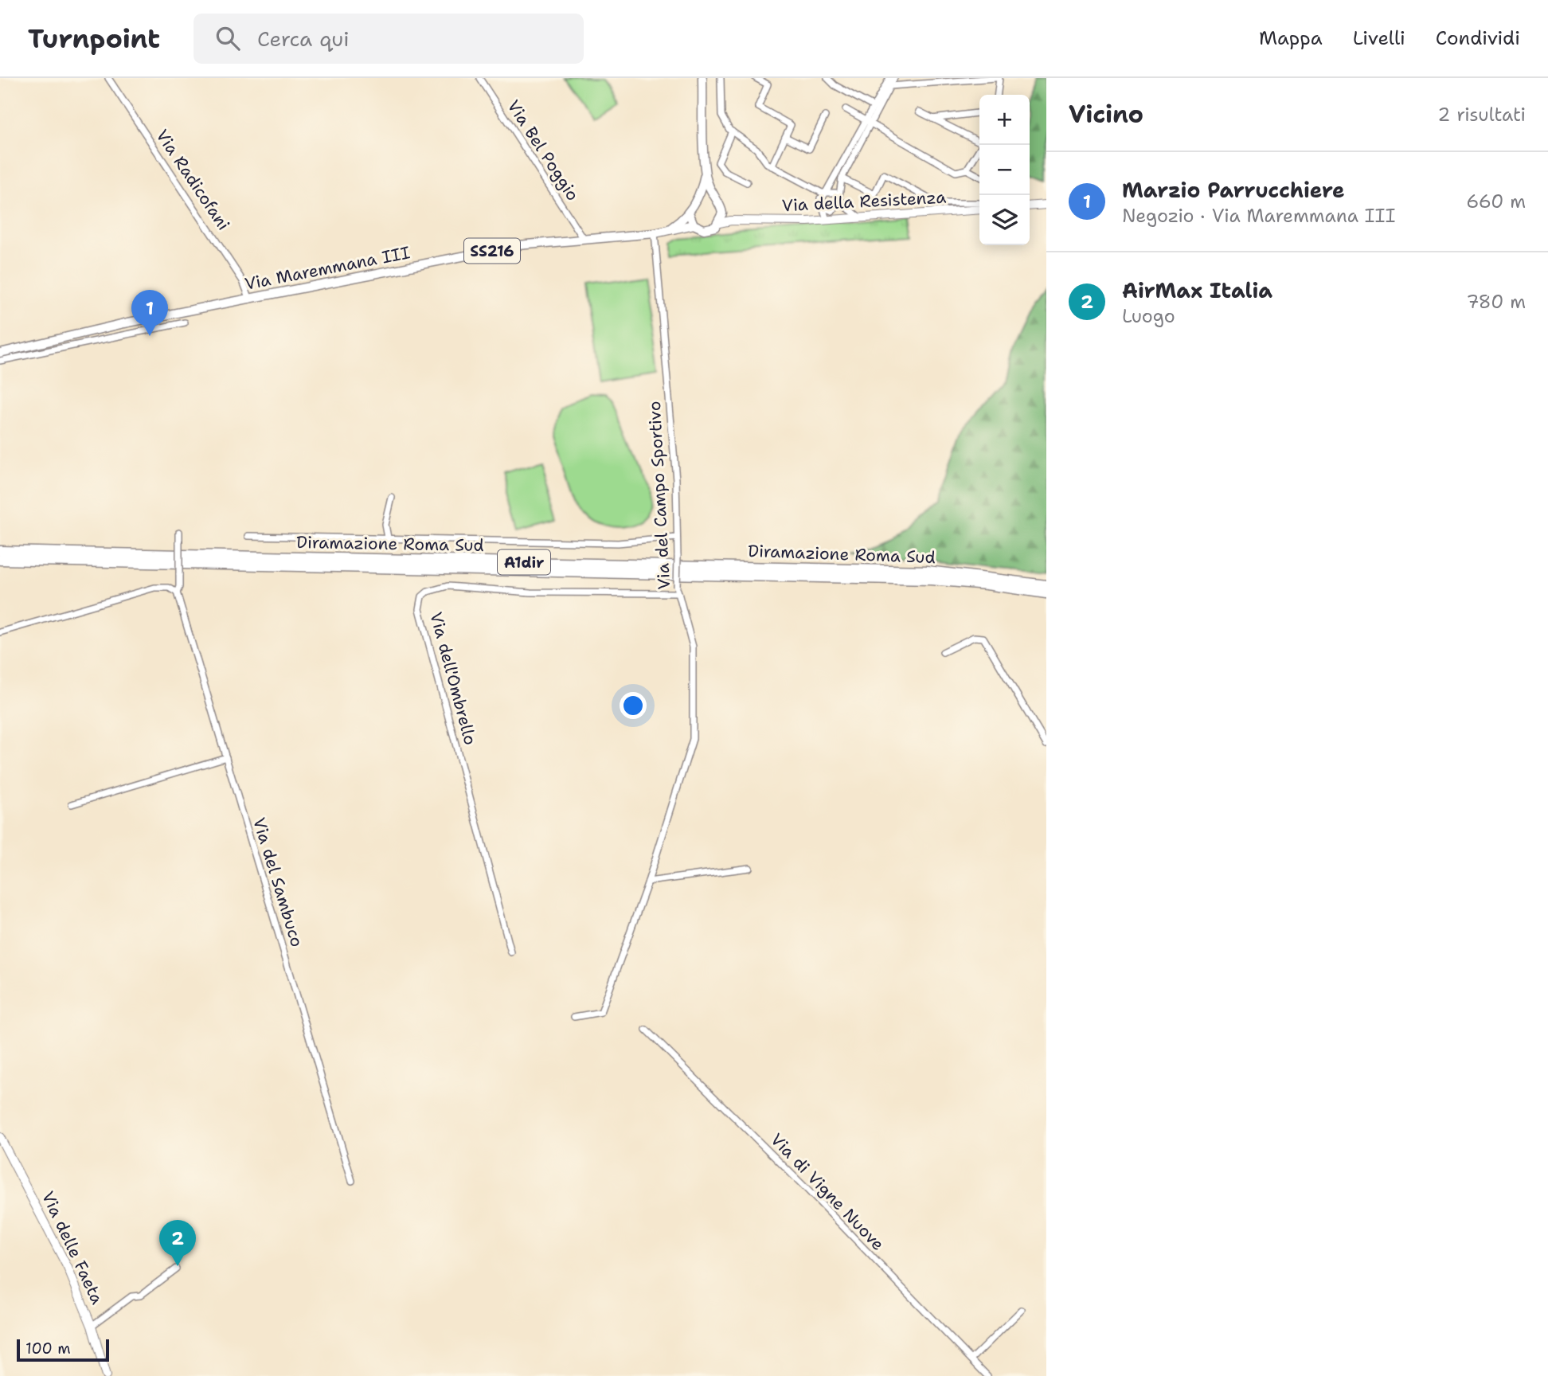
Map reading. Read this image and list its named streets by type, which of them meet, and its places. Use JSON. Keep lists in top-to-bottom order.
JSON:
{
  "streets": {
    "highway": ["Diramazione Roma Sud", "A1dir"],
    "main road": ["SS216", "Via Maremmana III"],
    "street": [
      "Via Bel Poggio",
      "Via Radicofani",
      "Via della Resistenza",
      "Via del Campo Sportivo",
      "Via dell'Ombrello",
      "Via del Sambuco",
      "Via di Vigne Nuove",
      "Via delle Faeta"
    ]
  },
  "crossings": [
    ["Via Bel Poggio", "Via Maremmana III"],
    ["Via Radicofani", "Via Maremmana III"],
    ["Via della Resistenza", "Via Maremmana III"],
    ["Via Maremmana III", "Via del Campo Sportivo"],
    ["Via del Campo Sportivo", "Via dell'Ombrello"]
  ],
  "scale_bar": "100 m",
  "page": {
    "header": "Turnpoint",
    "search": "Cerca qui",
    "nav": ["Mappa", "Livelli", "Condividi"],
    "heading": ["Vicino", "2 risultati"],
    "map_buttons": ["+", "−"],
    "list": [
      {
        "mark": "1",
        "name": "Marzio Parrucchiere",
        "note": "Negozio · Via Maremmana III",
        "value": "660 m"
      },
      {
        "mark": "2",
        "name": "AirMax Italia",
        "note": "Luogo",
        "value": "780 m"
      }
    ],
    "pins": ["1", "2"],
    "scale": "100 m"
  }
}
